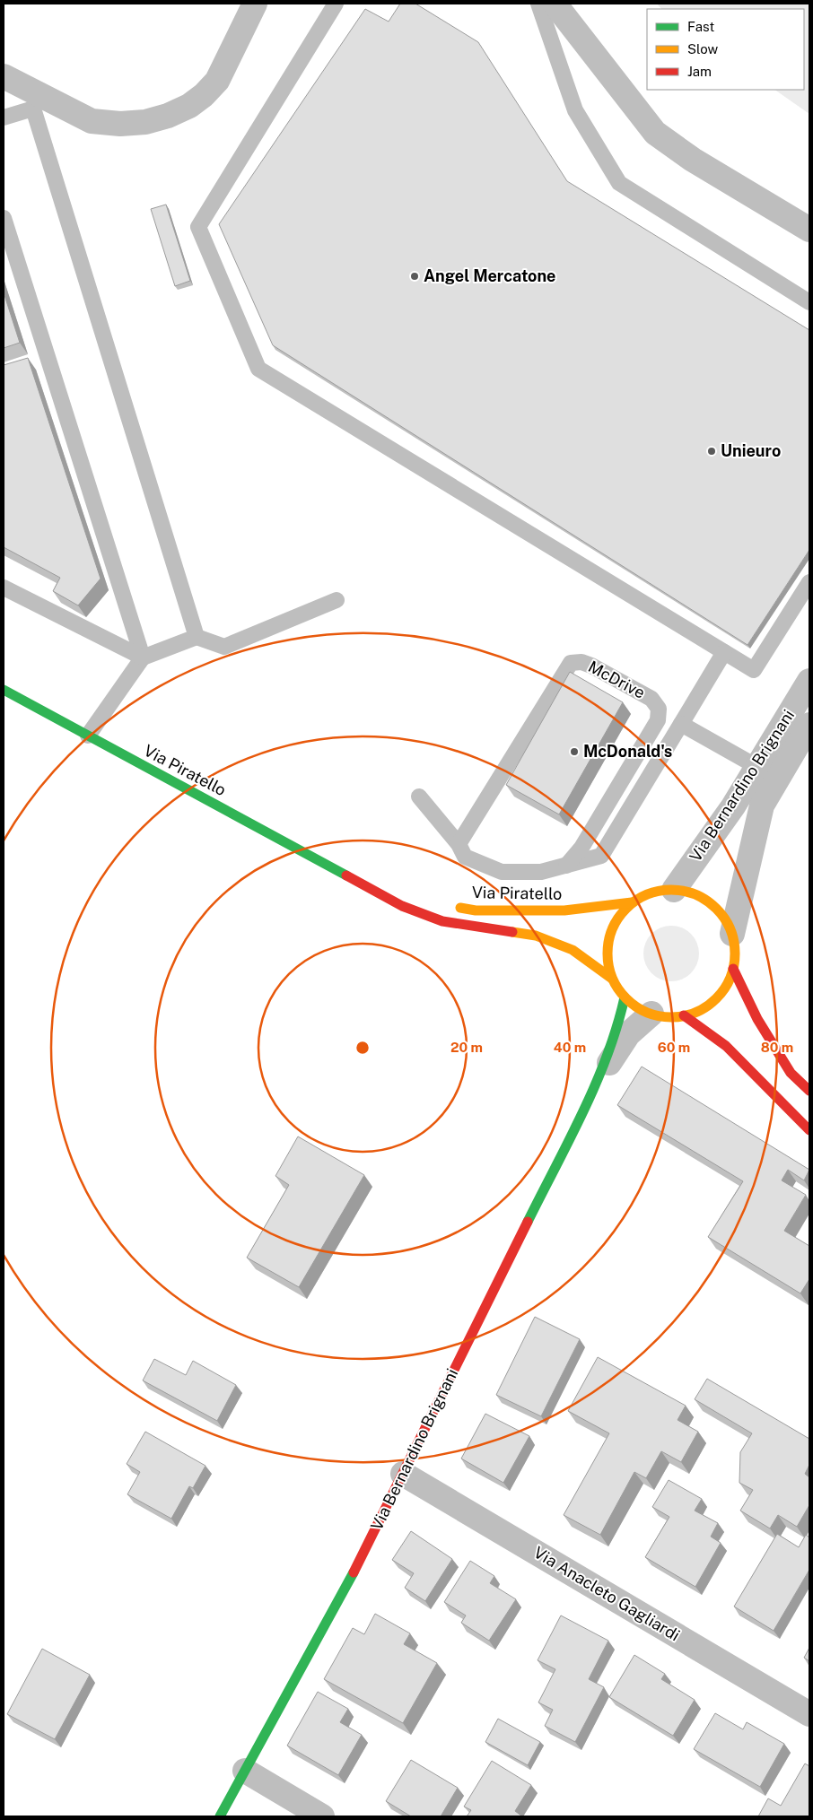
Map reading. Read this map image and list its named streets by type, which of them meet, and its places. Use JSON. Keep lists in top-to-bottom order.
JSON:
{
  "streets": {
    "main road": ["Via Piratello", "Via Bernardino Brignani"],
    "street": ["Via Anacleto Gagliardi"],
    "lane": ["McDrive"]
  },
  "crossings": [
    ["Via Piratello", "Via Bernardino Brignani"],
    ["Via Bernardino Brignani", "Via Anacleto Gagliardi"]
  ],
  "places": ["Angel Mercatone", "Unieuro", "McDonald's"],
  "legend": ["Fast", "Slow", "Jam"],
  "rings": [
    "20 m",
    "40 m",
    "60 m",
    "80 m"
  ]
}
